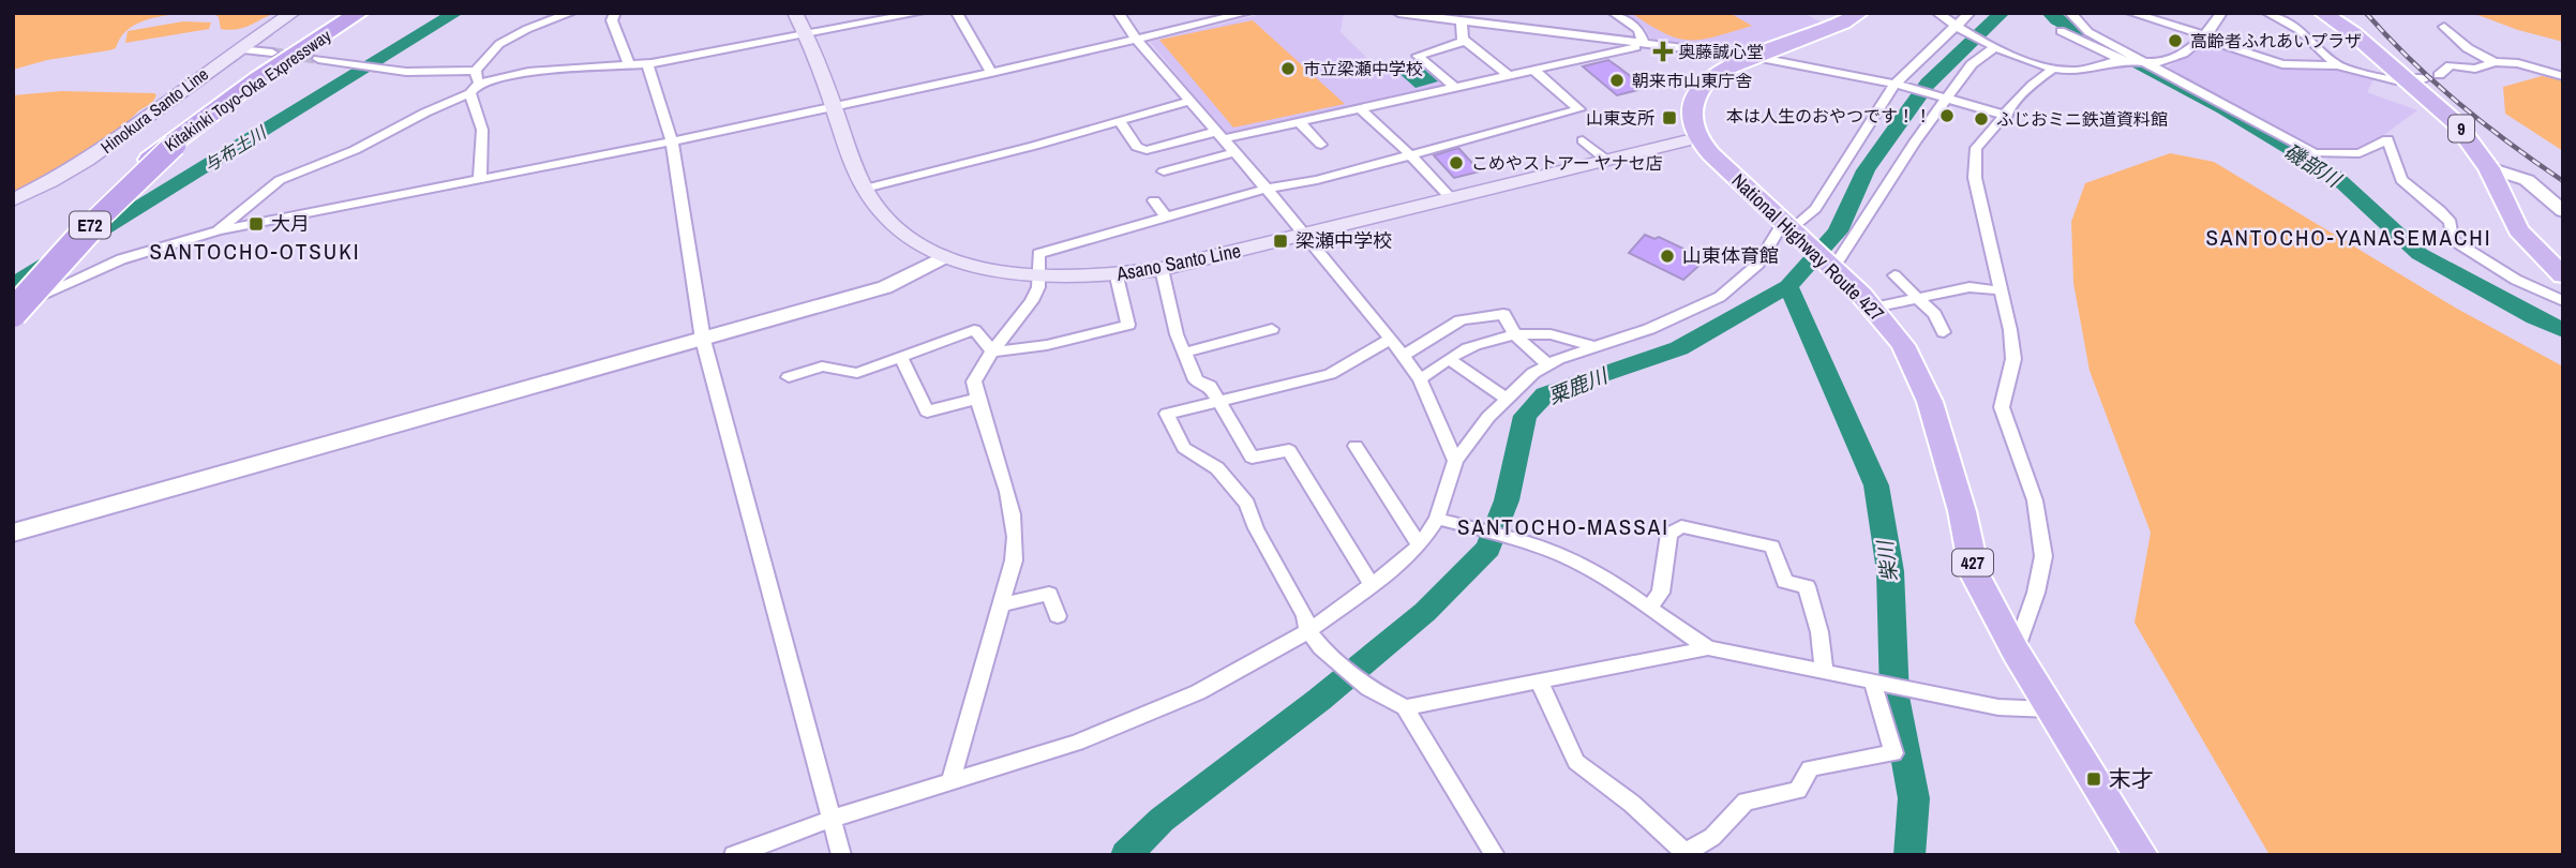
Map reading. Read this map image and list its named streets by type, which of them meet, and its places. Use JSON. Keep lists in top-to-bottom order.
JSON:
{
  "streets": {
    "highway": [
      "Kitakinki Toyo-Oka Expressway",
      "9",
      "E72",
      "National Highway Route 427",
      "427"
    ],
    "main road": ["Hinokura Santo Line", "Asano Santo Line"]
  },
  "crossings": [
    ["National Highway Route 427", "Asano Santo Line"]
  ],
  "districts": ["SANTOCHO-YANASEMACHI", "SANTOCHO-OTSUKI", "SANTOCHO-MASSAI"],
  "water": [
    "与布土川",
    "磯部川",
    "粟鹿川",
    "柴川"
  ],
  "places": {
    "other": [
      "高齢者ふれあいプラザ",
      "市立梁瀬中学校",
      "朝来市山東庁舎",
      "本は人生のおやつです！！",
      "ふじおミニ鉄道資料館",
      "こめやストアー ヤナセ店",
      "山東体育館"
    ],
    "health": ["奥藤誠心堂"],
    "transit": [
      "山東支所",
      "大月",
      "梁瀬中学校",
      "末才"
    ]
  }
}
